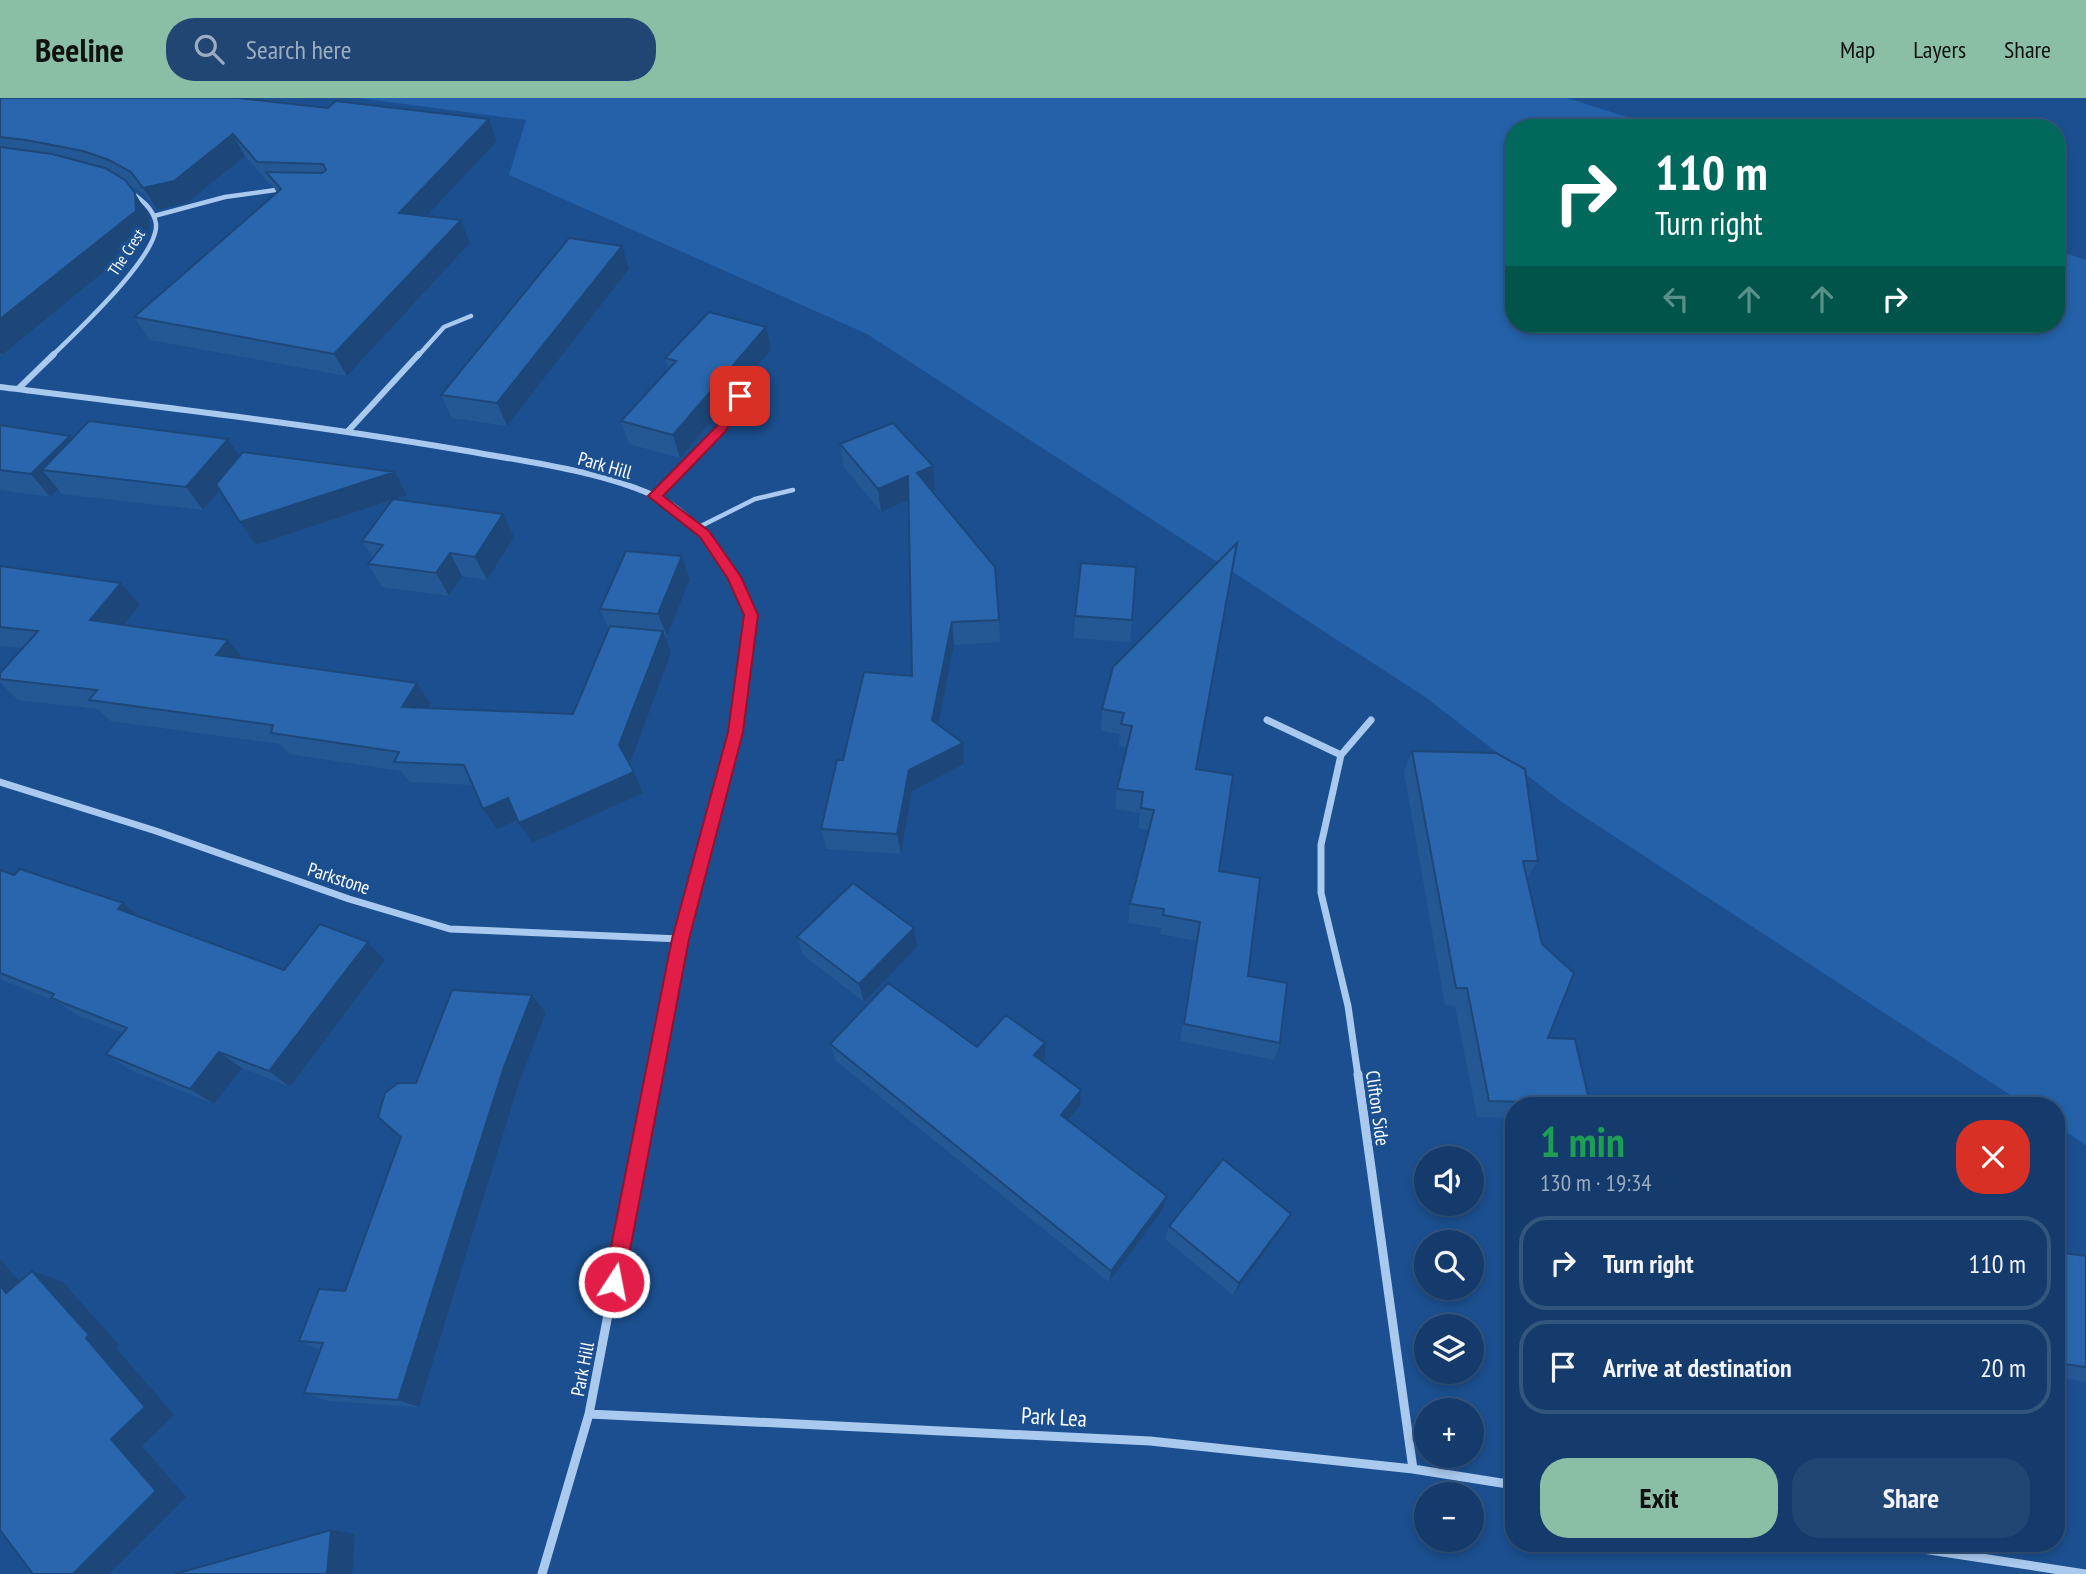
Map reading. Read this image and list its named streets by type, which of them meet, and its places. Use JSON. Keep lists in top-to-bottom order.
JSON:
{
  "streets": {
    "street": [
      "The Crest",
      "Park Hill",
      "Parkstone",
      "Clifton Side",
      "Park Lea"
    ]
  },
  "crossings": [
    ["The Crest", "Park Hill"],
    ["Park Hill", "Parkstone"],
    ["Park Hill", "Park Lea"],
    ["Clifton Side", "Park Lea"]
  ],
  "page": {
    "header": "Beeline",
    "search": "Search here",
    "nav": ["Map", "Layers", "Share"],
    "turn": ["110 m", "Turn right"],
    "heading": ["1 min", "130 m · 19:34"],
    "map_buttons": ["+", "−"],
    "list": [
      {
        "name": "Turn right",
        "value": "110 m"
      },
      {
        "name": "Arrive at destination",
        "value": "20 m"
      }
    ],
    "buttons": ["Exit", "Share"]
  }
}
